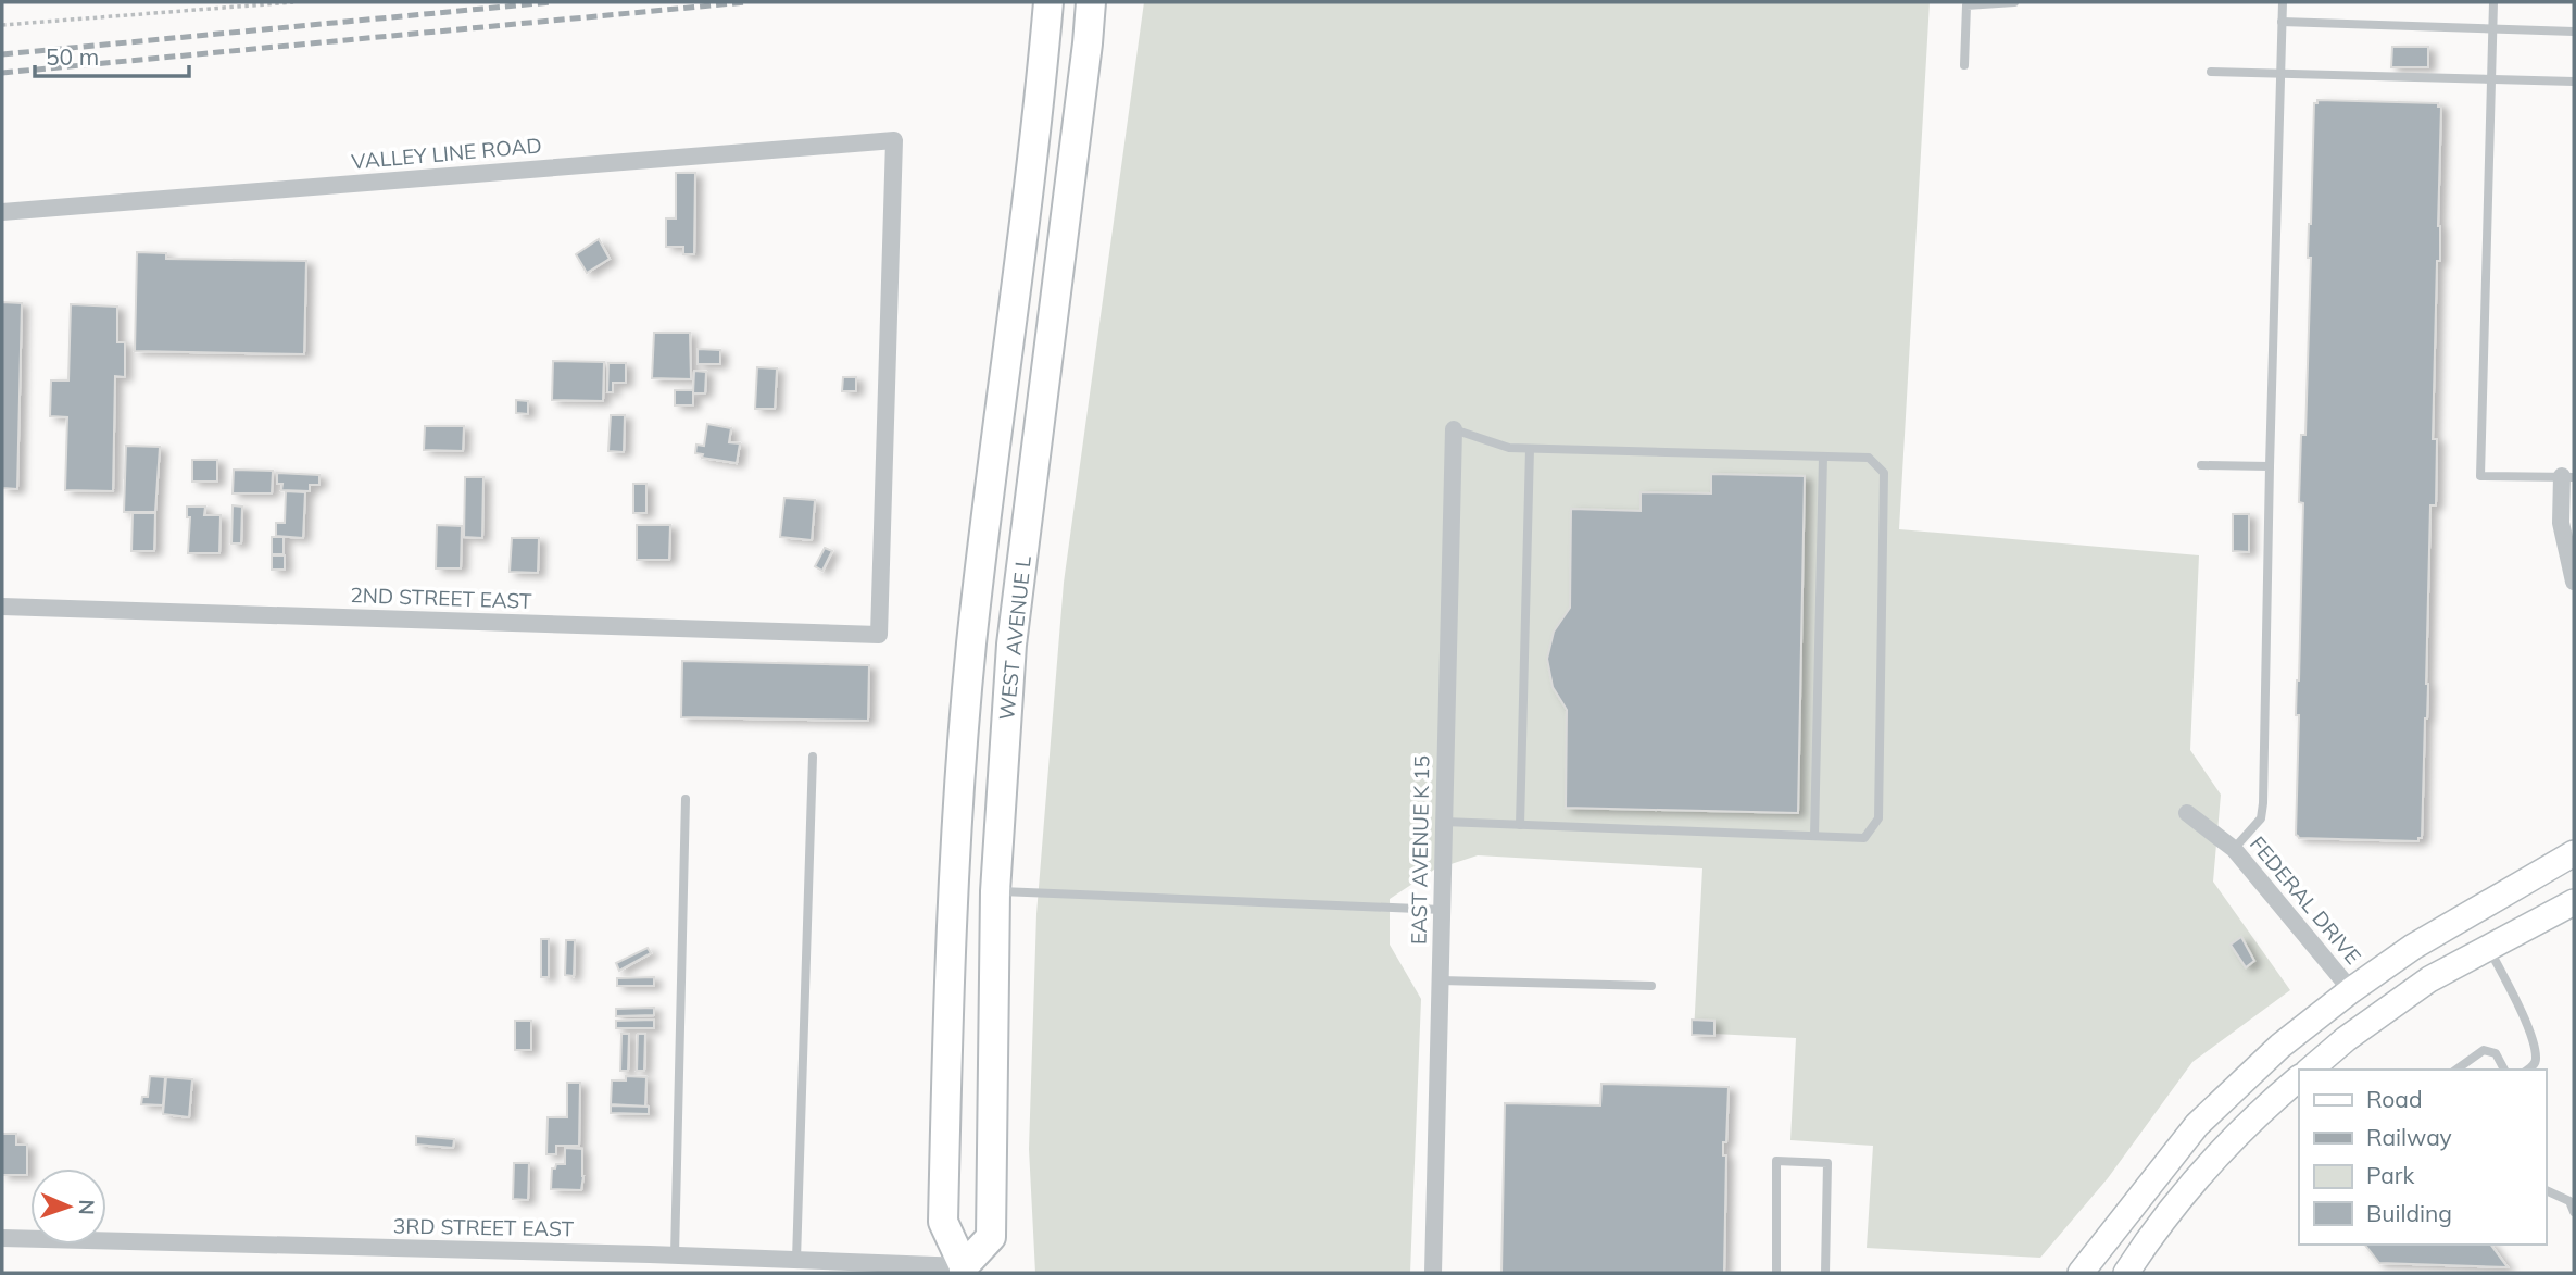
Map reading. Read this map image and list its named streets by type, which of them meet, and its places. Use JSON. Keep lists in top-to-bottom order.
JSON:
{
  "streets": {
    "main road": ["WEST AVENUE L"],
    "street": [
      "VALLEY LINE ROAD",
      "2ND STREET EAST",
      "EAST AVENUE K 15",
      "FEDERAL DRIVE",
      "3RD STREET EAST"
    ]
  },
  "crossings": [
    ["VALLEY LINE ROAD", "2ND STREET EAST"],
    ["WEST AVENUE L", "3RD STREET EAST"]
  ],
  "legend": [
    "Road",
    "Railway",
    "Park",
    "Building"
  ],
  "scale_bar": "50 m",
  "north": "right"
}
